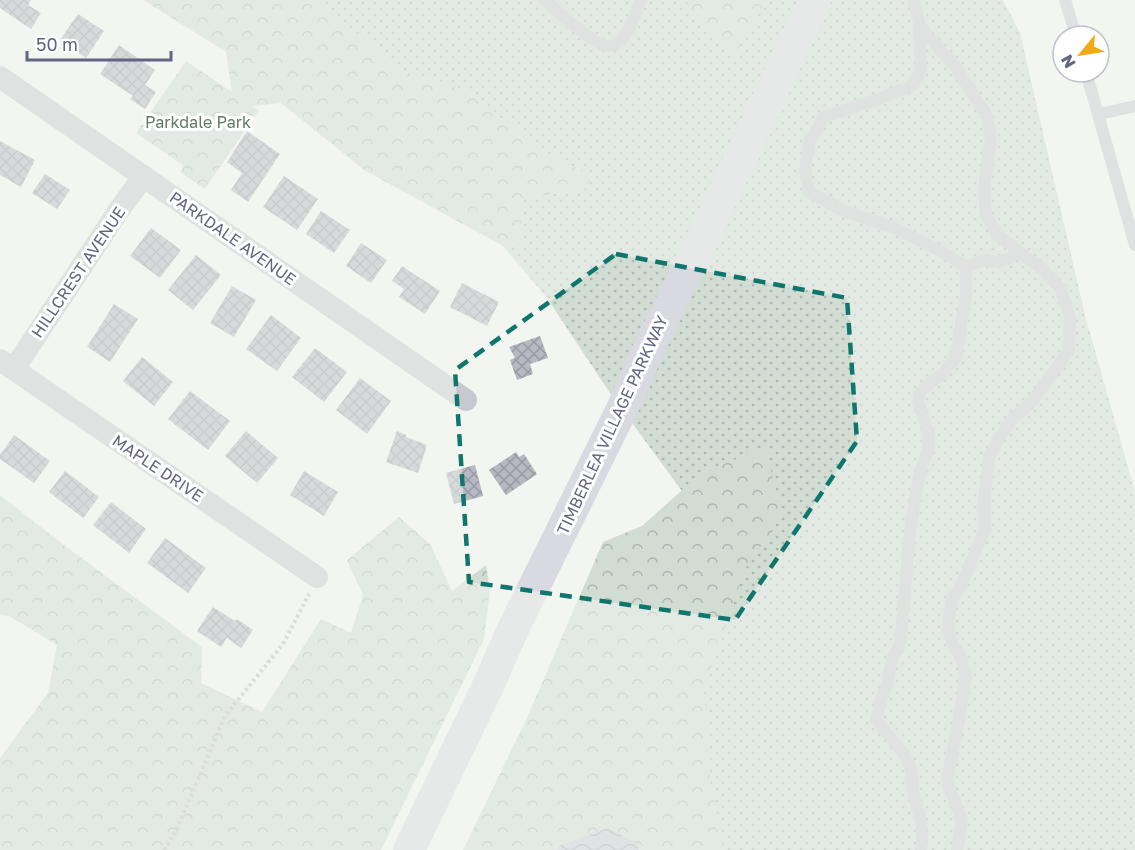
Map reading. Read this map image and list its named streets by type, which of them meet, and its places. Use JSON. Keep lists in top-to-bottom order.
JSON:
{
  "streets": {
    "main road": ["TIMBERLEA VILLAGE PARKWAY"],
    "street": ["PARKDALE AVENUE", "HILLCREST AVENUE", "MAPLE DRIVE"]
  },
  "crossings": [
    ["PARKDALE AVENUE", "HILLCREST AVENUE"],
    ["HILLCREST AVENUE", "MAPLE DRIVE"]
  ],
  "parks": ["Parkdale Park"],
  "scale_bar": "50 m",
  "north": "bottom left"
}
